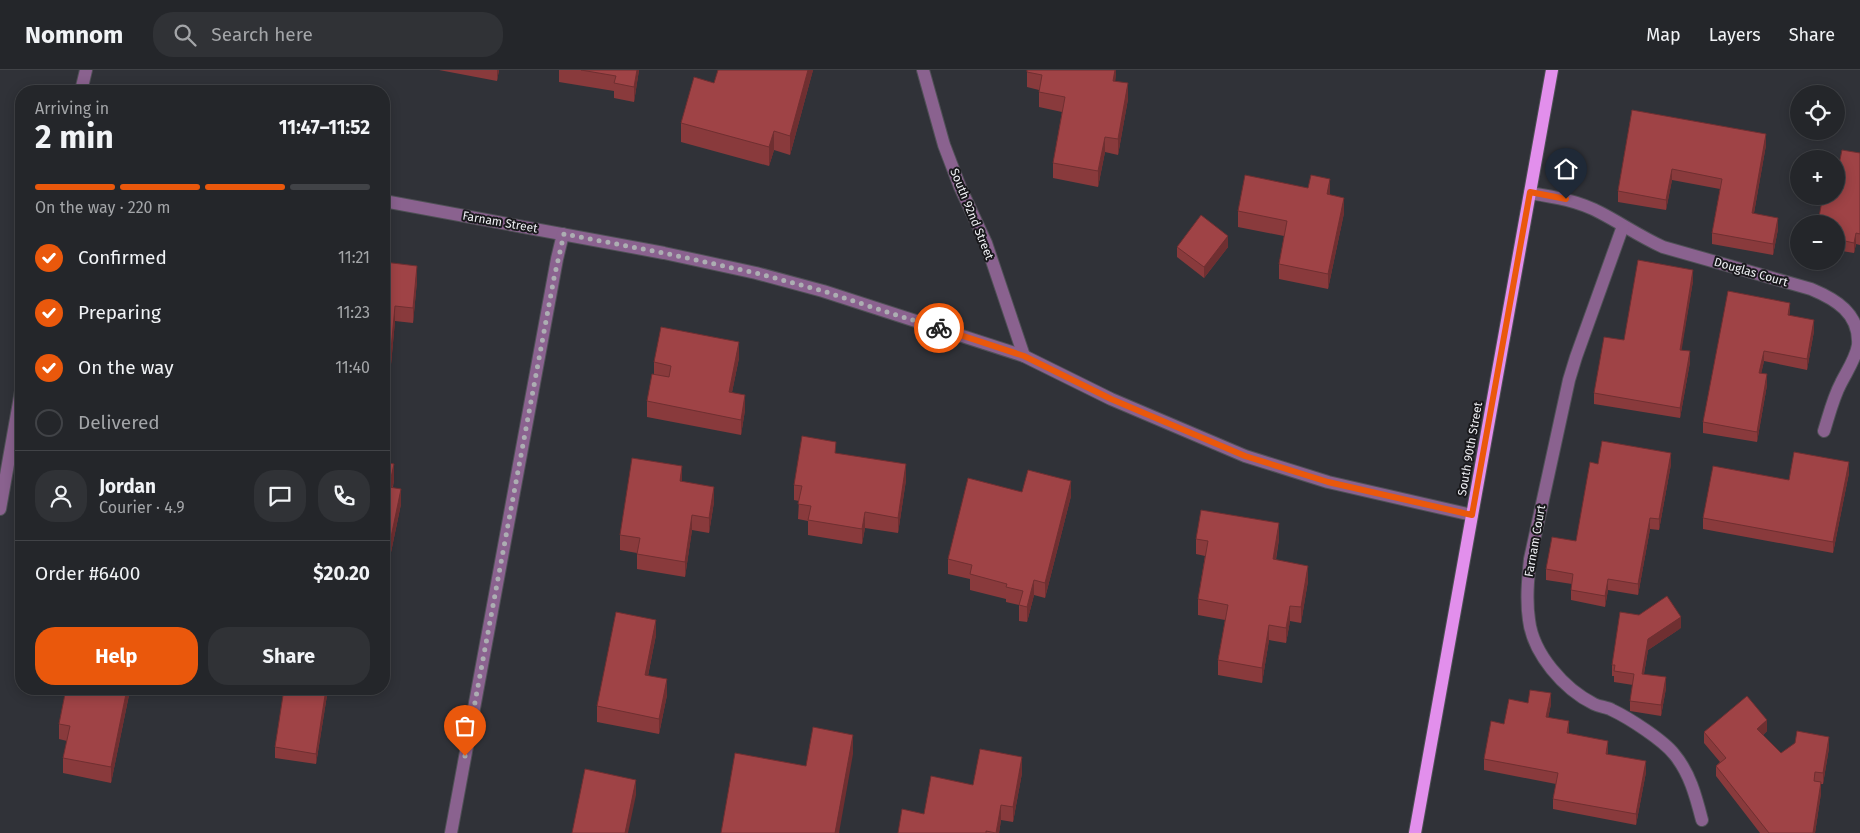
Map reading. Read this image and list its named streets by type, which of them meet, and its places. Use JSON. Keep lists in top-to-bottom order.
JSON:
{
  "streets": {
    "main road": ["South 90th Street"],
    "street": [
      "South 92nd Street",
      "Farnam Street",
      "Douglas Court",
      "Farnam Court"
    ]
  },
  "crossings": [
    ["South 92nd Street", "Farnam Street"],
    ["Farnam Street", "South 90th Street"],
    ["Douglas Court", "South 90th Street"],
    ["Douglas Court", "Farnam Court"]
  ],
  "page": {
    "header": "Nomnom",
    "search": "Search here",
    "nav": ["Map", "Layers", "Share"],
    "map_buttons": ["+", "−"],
    "heading": ["2 min", "Arriving in", "11:47–11:52"],
    "panel": [
      "Jordan",
      "Courier · 4.9",
      "Order #6400",
      "$20.20"
    ],
    "bar": "On the way · 220 m",
    "list": [
      ["Confirmed", "11:21"],
      ["Preparing", "11:23"],
      ["On the way", "11:40"],
      "Delivered"
    ],
    "buttons": ["Help", "Share"]
  }
}
